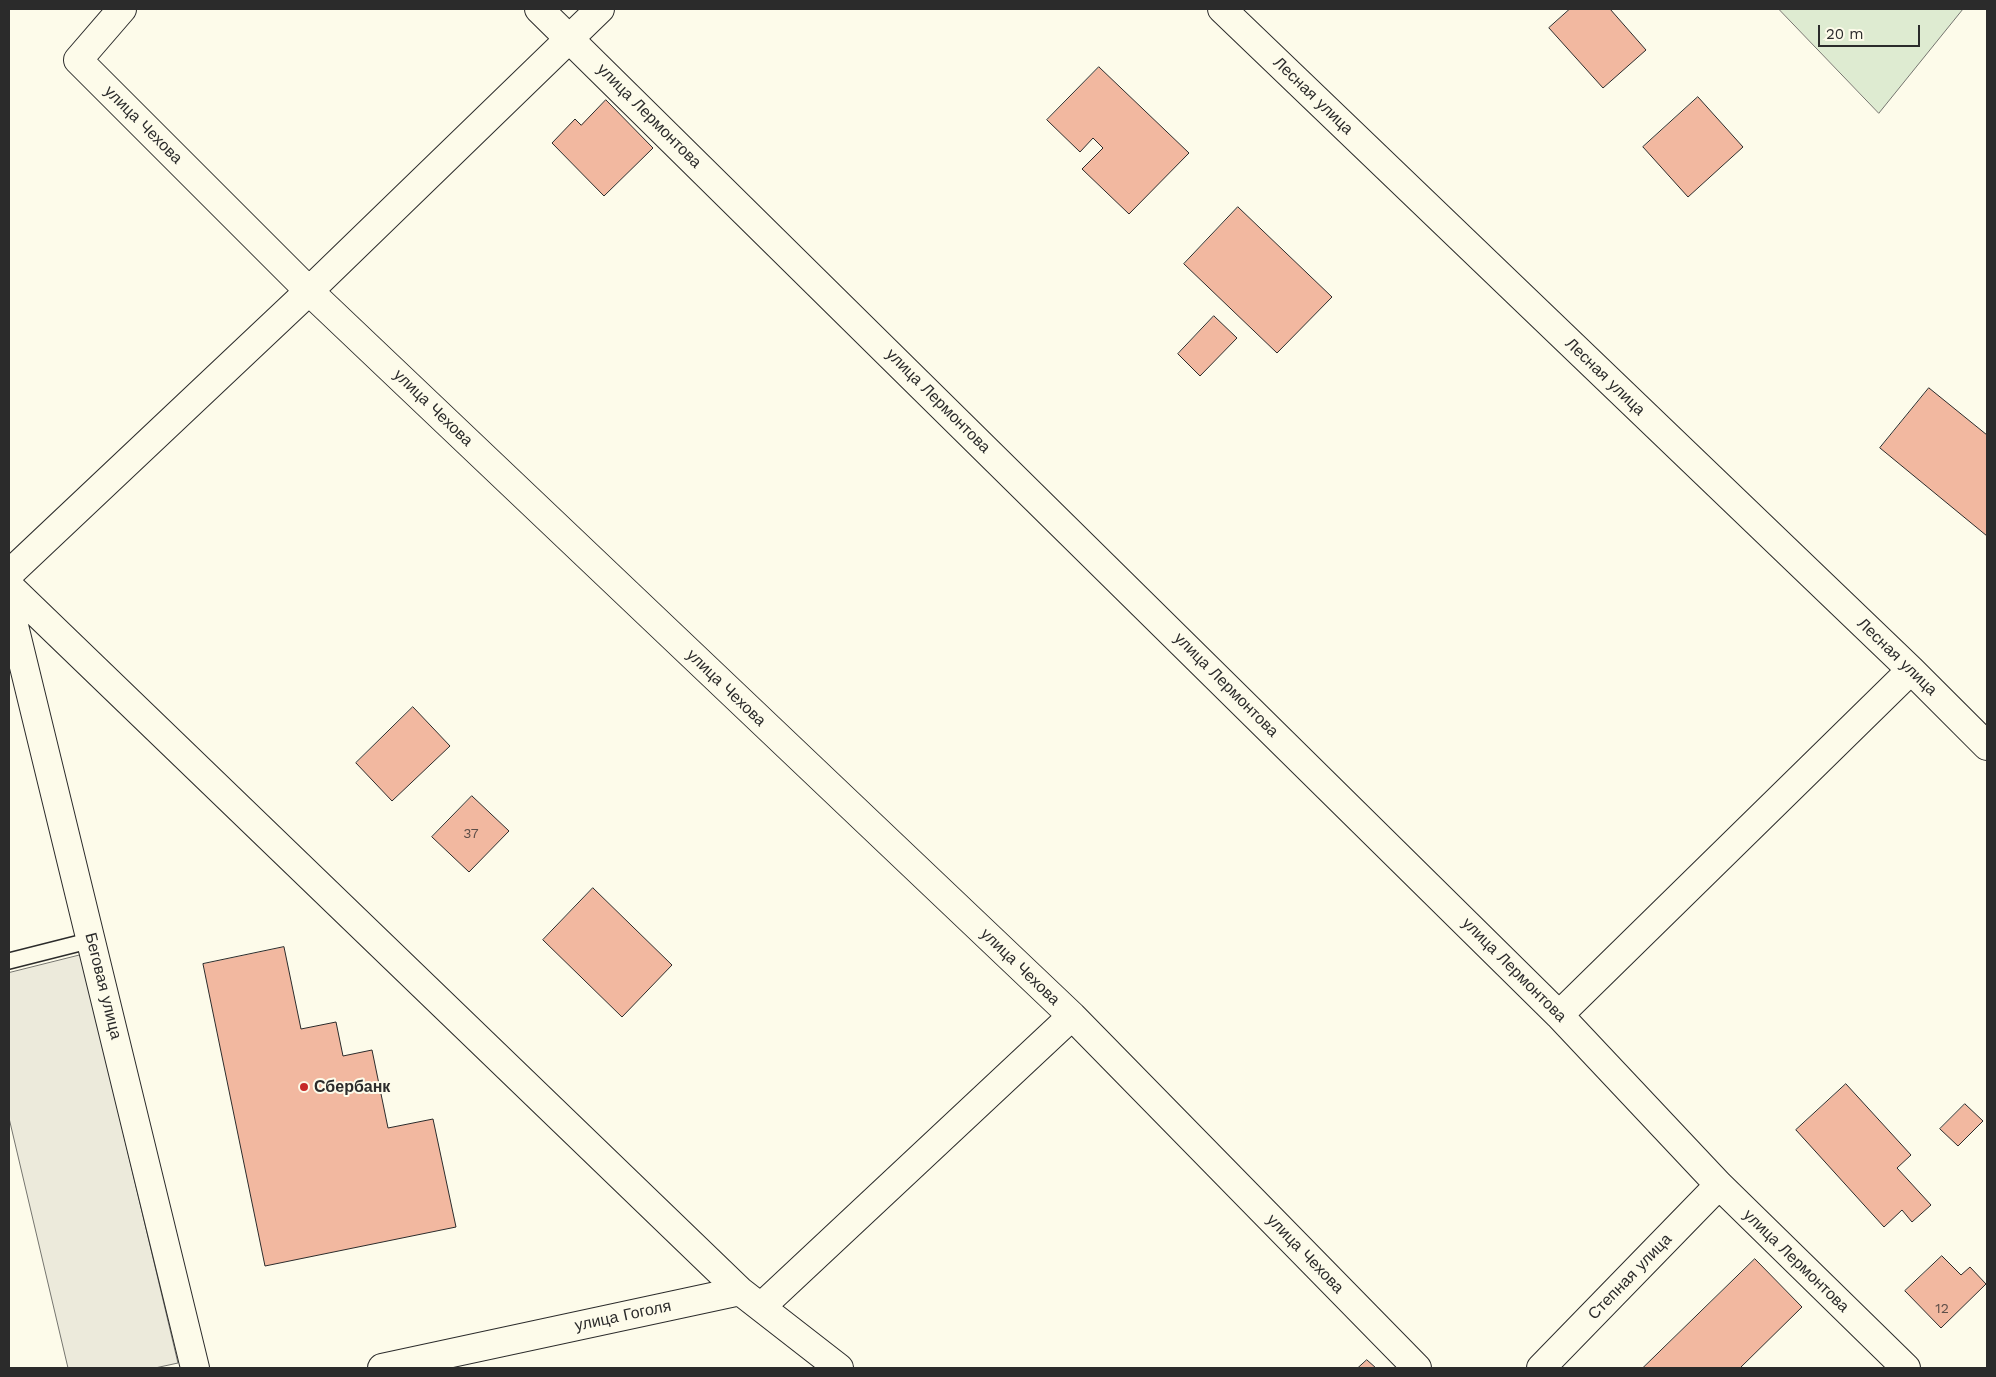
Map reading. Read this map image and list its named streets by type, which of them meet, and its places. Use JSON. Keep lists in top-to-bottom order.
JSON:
{
  "streets": {
    "street": [
      "Лесная улица",
      "улица Лермонтова",
      "улица Чехова",
      "Беговая улица",
      "Степная улица",
      "улица Гоголя"
    ]
  },
  "crossings": [
    ["улица Лермонтова", "Степная улица"]
  ],
  "places": ["Сбербанк"],
  "house_numbers": ["37", "12"],
  "scale_bar": "20 m"
}
